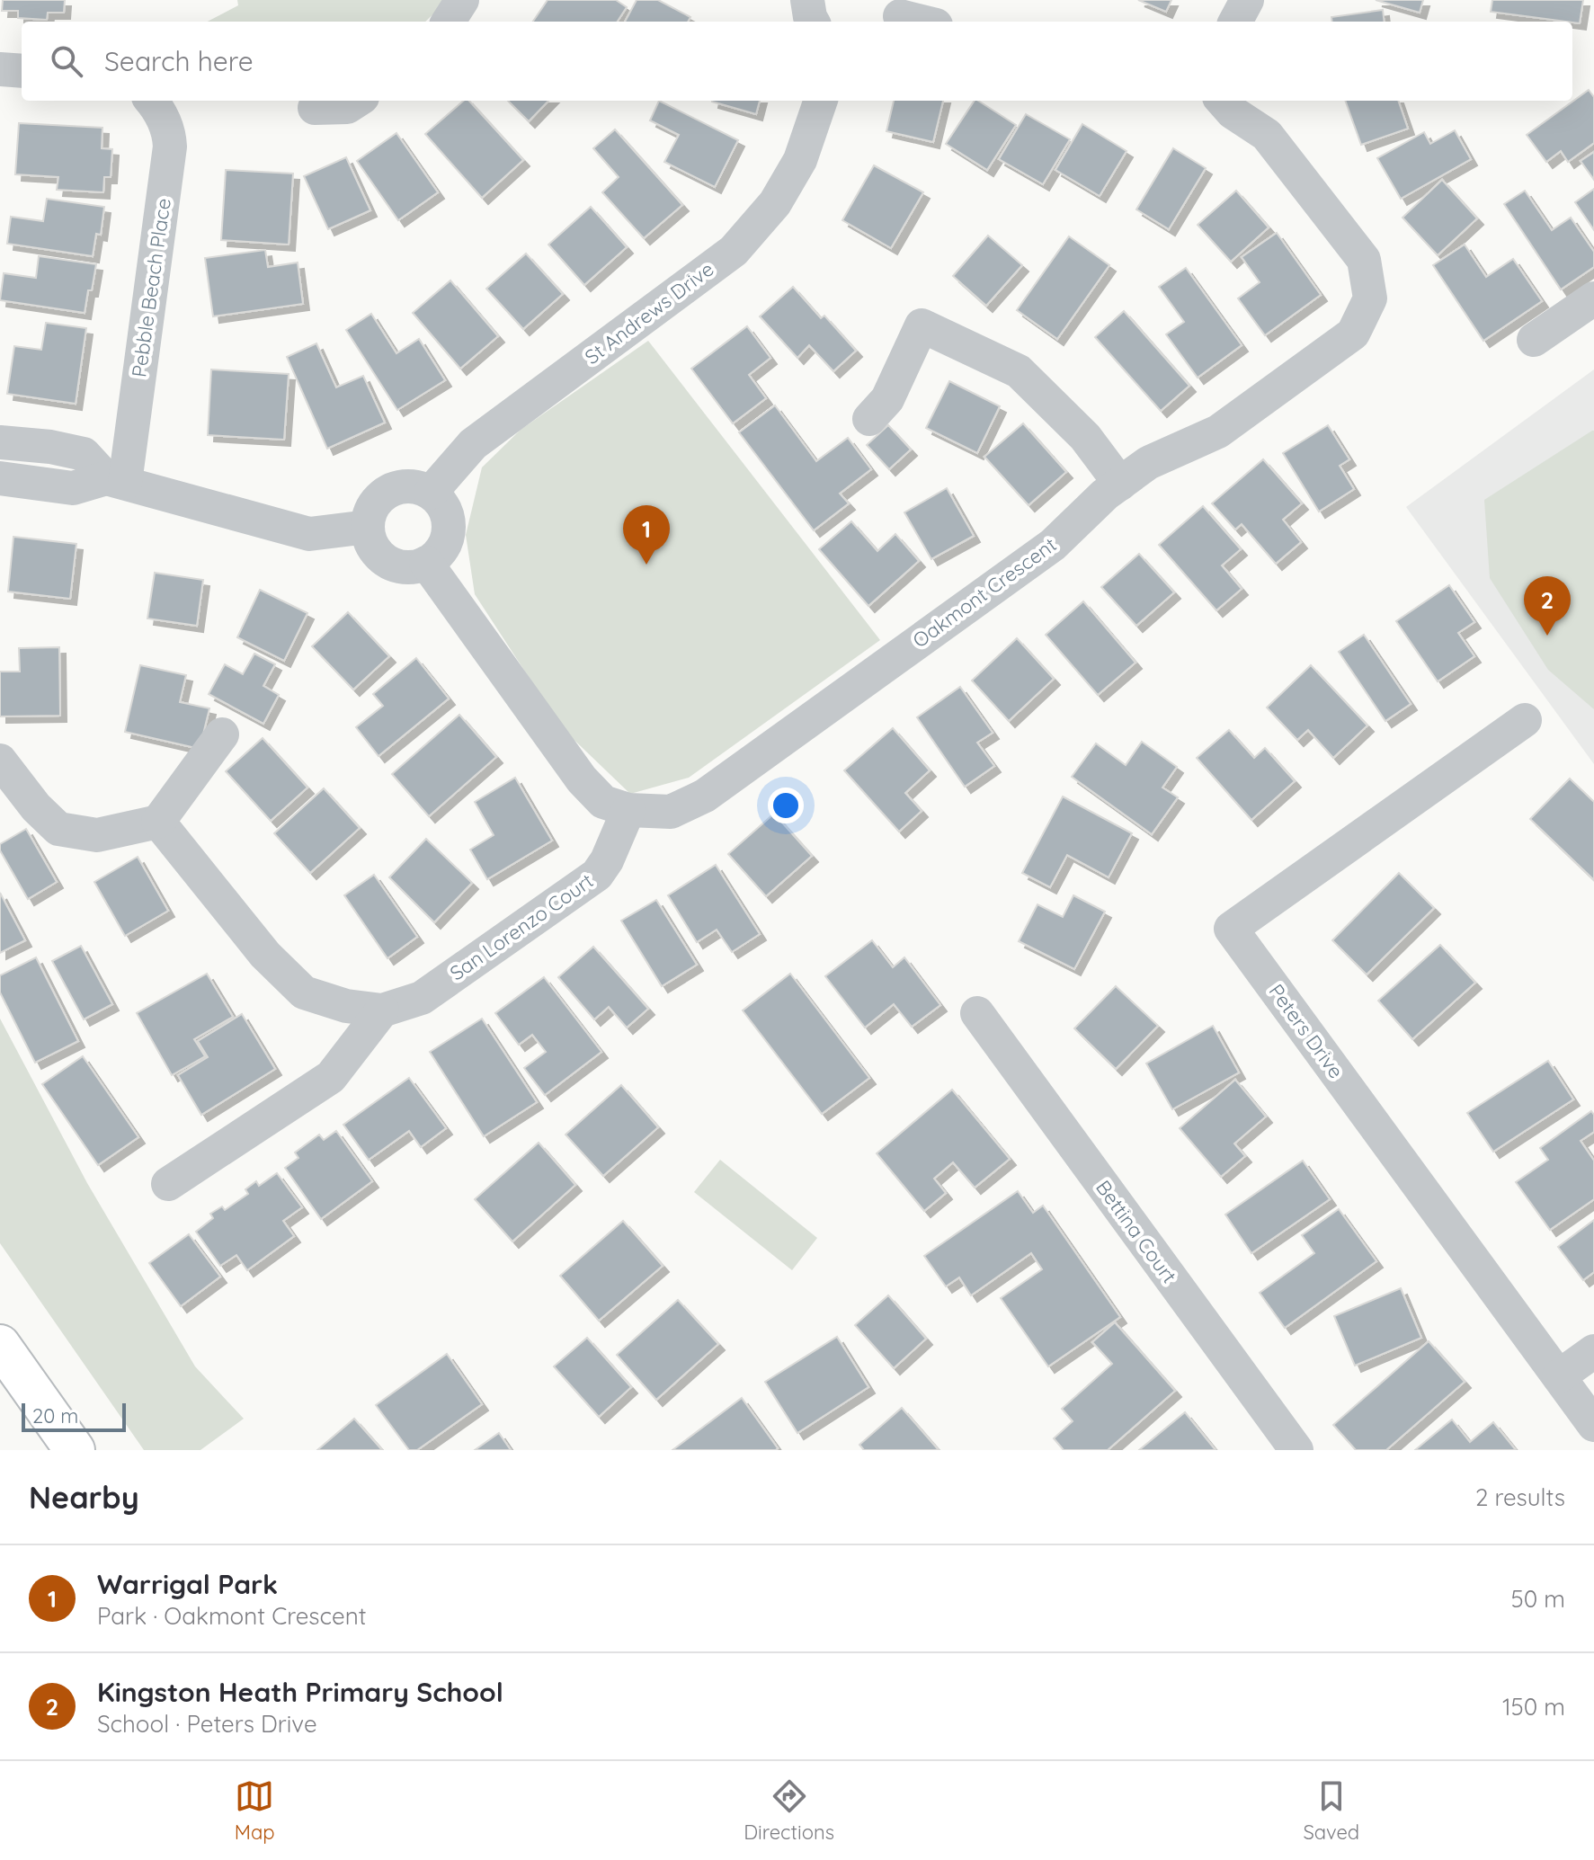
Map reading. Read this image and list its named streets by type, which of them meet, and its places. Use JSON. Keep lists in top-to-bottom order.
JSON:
{
  "streets": {
    "street": [
      "Pebble Beach Place",
      "St Andrews Drive",
      "Oakmont Crescent",
      "San Lorenzo Court",
      "Peters Drive",
      "Bettina Court"
    ]
  },
  "crossings": [
    ["St Andrews Drive", "Oakmont Crescent"],
    ["Oakmont Crescent", "San Lorenzo Court"]
  ],
  "scale_bar": "20 m",
  "page": {
    "search": "Search here",
    "pins": ["1", "2"],
    "scale": "20 m",
    "heading": ["Nearby", "2 results"],
    "list": [
      {
        "mark": "1",
        "name": "Warrigal Park",
        "note": "Park · Oakmont Crescent",
        "value": "50 m"
      },
      {
        "mark": "2",
        "name": "Kingston Heath Primary School",
        "note": "School · Peters Drive",
        "value": "150 m"
      }
    ],
    "nav": ["Map", "Directions", "Saved"]
  }
}
